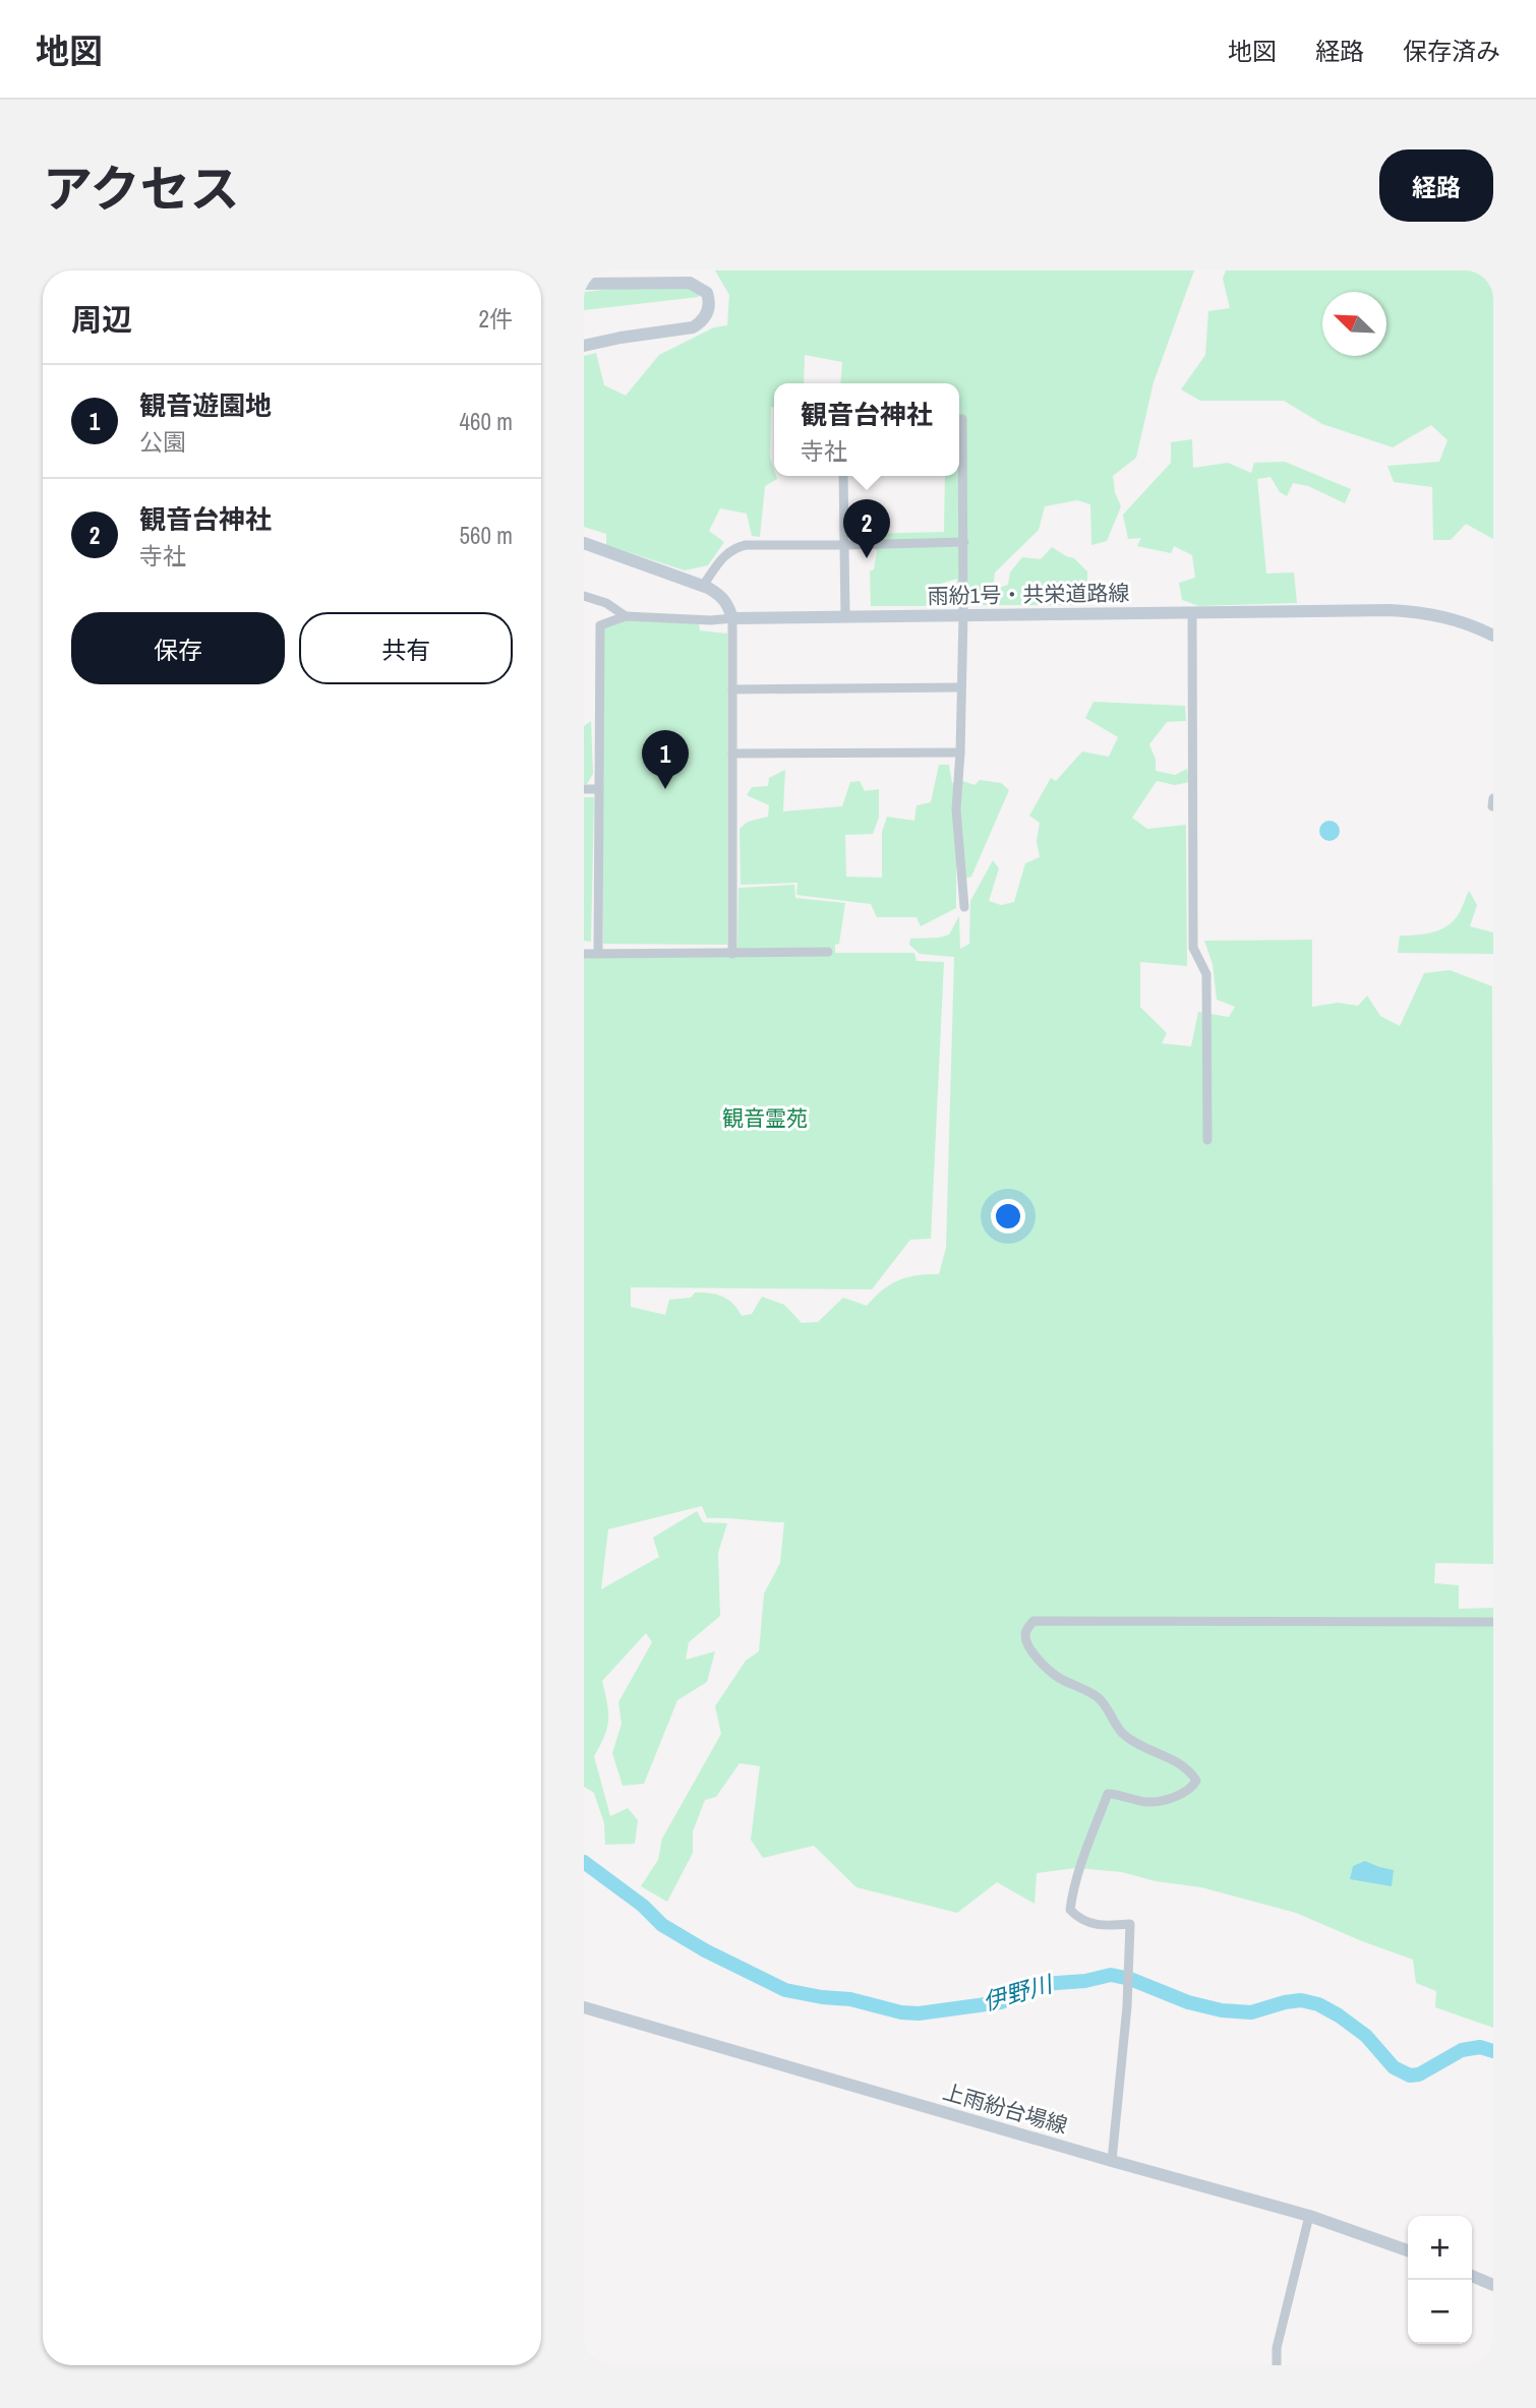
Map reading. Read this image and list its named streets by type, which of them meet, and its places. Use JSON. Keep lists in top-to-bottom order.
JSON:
{
  "streets": {
    "street": ["雨紛1号・共栄道路線", "上雨紛台場線"]
  },
  "water": ["伊野川"],
  "parks": ["観音霊苑"],
  "north": "top left",
  "page": {
    "header": "地図",
    "nav": ["地図", "経路", "保存済み"],
    "title": "アクセス",
    "buttons": [
      "経路",
      ["保存", "共有"]
    ],
    "heading": ["周辺", "2件"],
    "list": [
      {
        "mark": "1",
        "name": "観音遊園地",
        "note": "公園",
        "value": "460 m"
      },
      {
        "mark": "2",
        "name": "観音台神社",
        "note": "寺社",
        "value": "560 m"
      }
    ],
    "popup": ["観音台神社", "寺社"],
    "pins": ["2", "1"],
    "map_buttons": ["+", "−"]
  }
}
